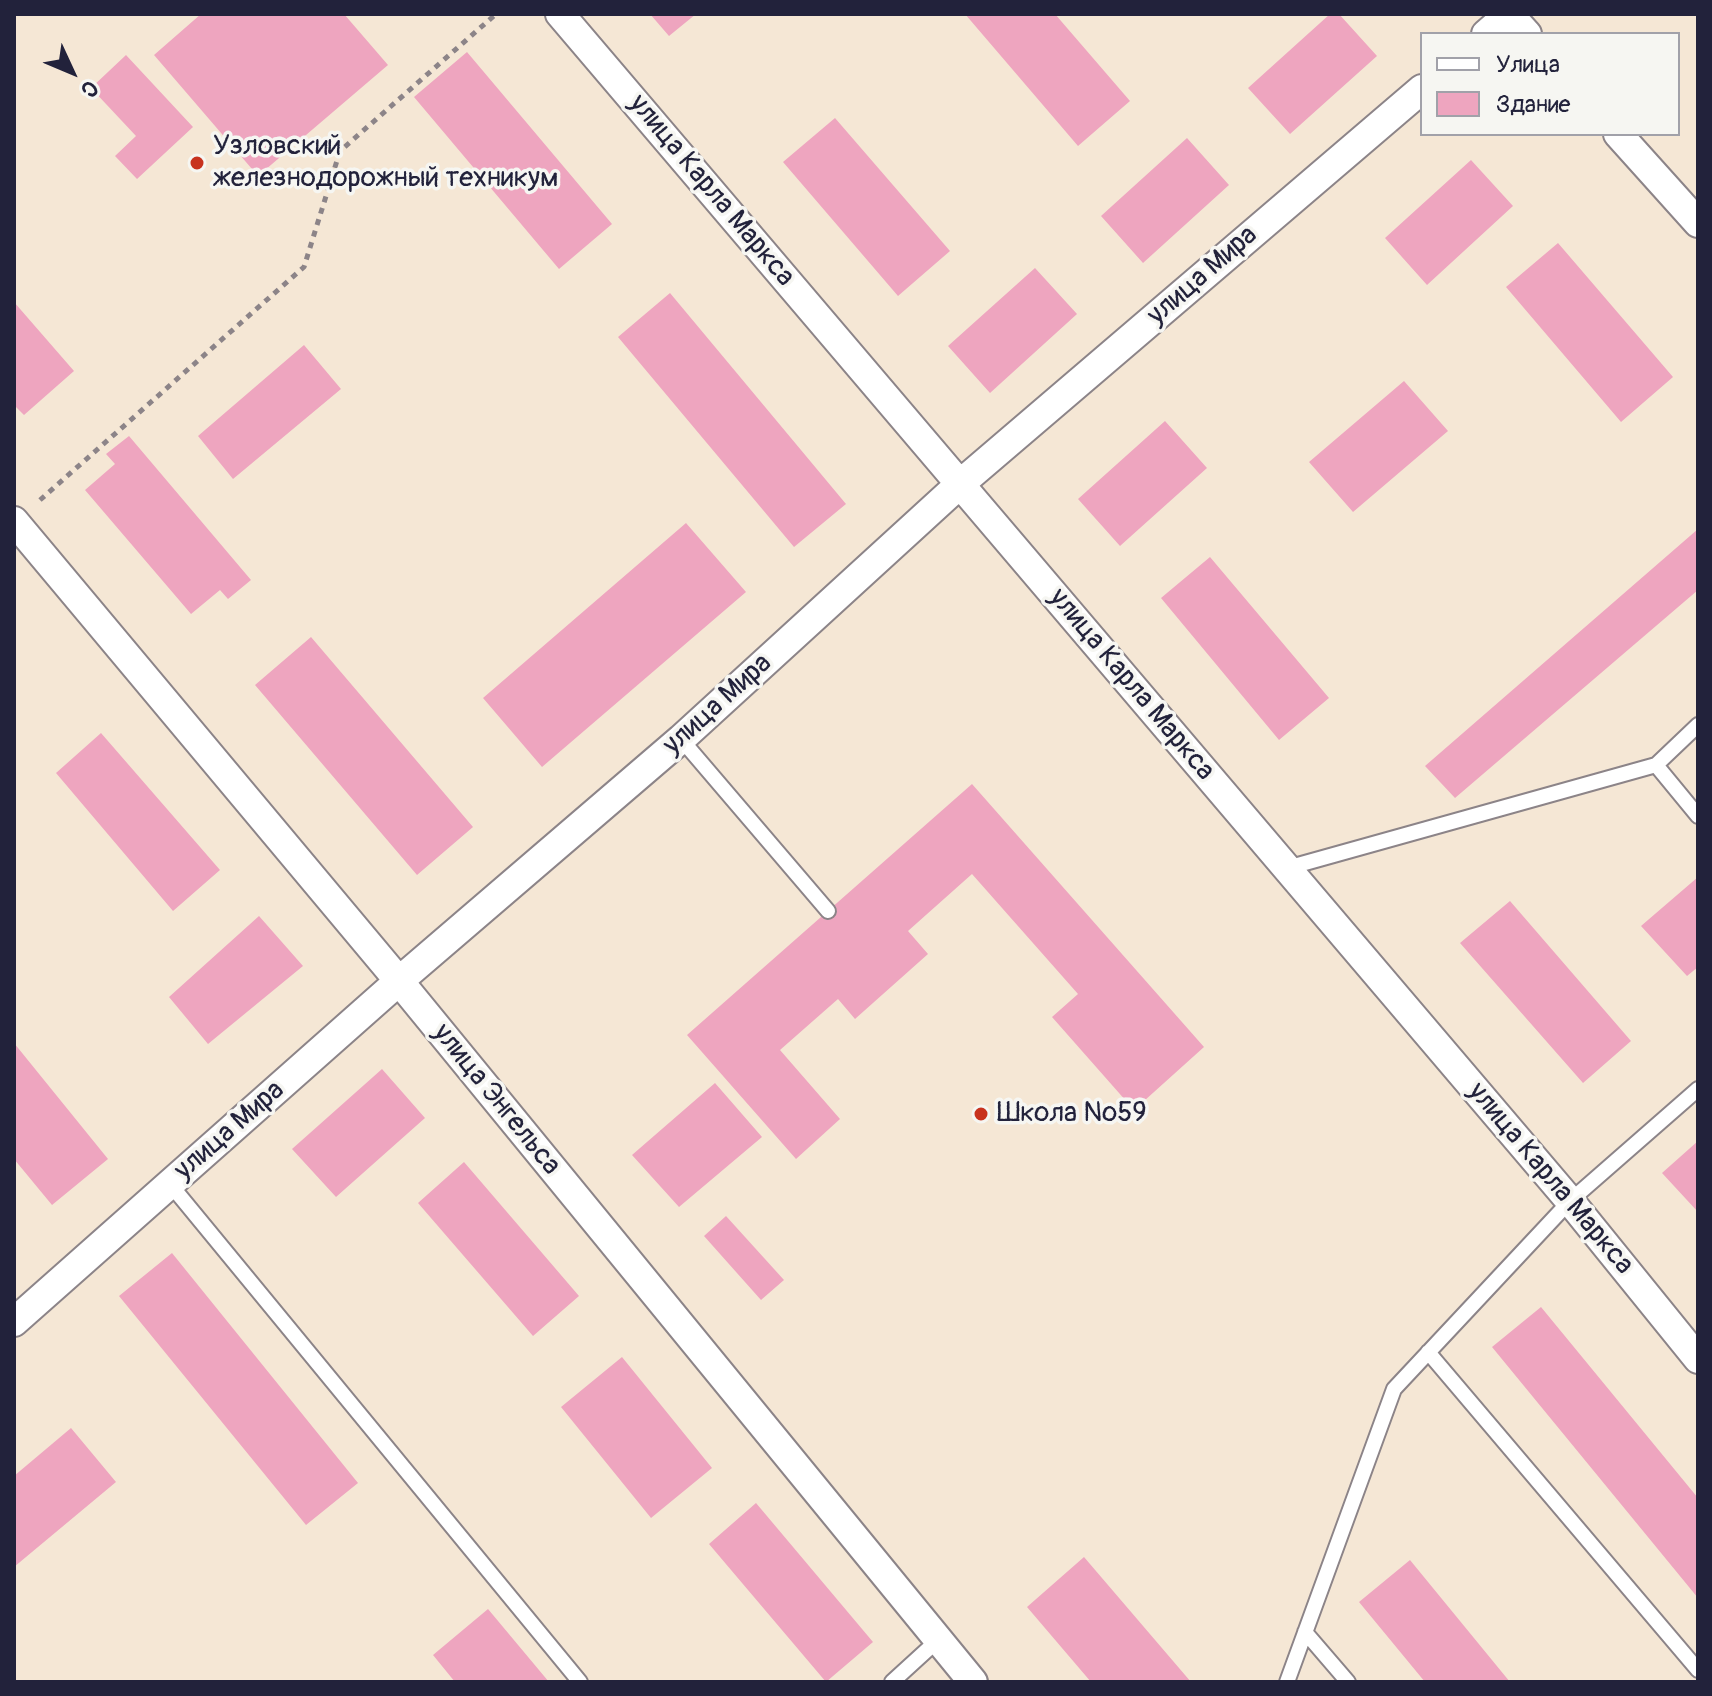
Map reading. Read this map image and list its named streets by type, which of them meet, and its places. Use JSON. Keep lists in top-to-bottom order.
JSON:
{
  "streets": {
    "street": ["улица Карла Маркса", "улица Мира", "улица Энгельса"]
  },
  "crossings": [
    ["улица Карла Маркса", "улица Мира"],
    ["улица Мира", "улица Энгельса"]
  ],
  "places": ["Узловский железнодорожный техникум", "Школа №59"],
  "legend": ["Улица", "Здание"],
  "north": "bottom right"
}
